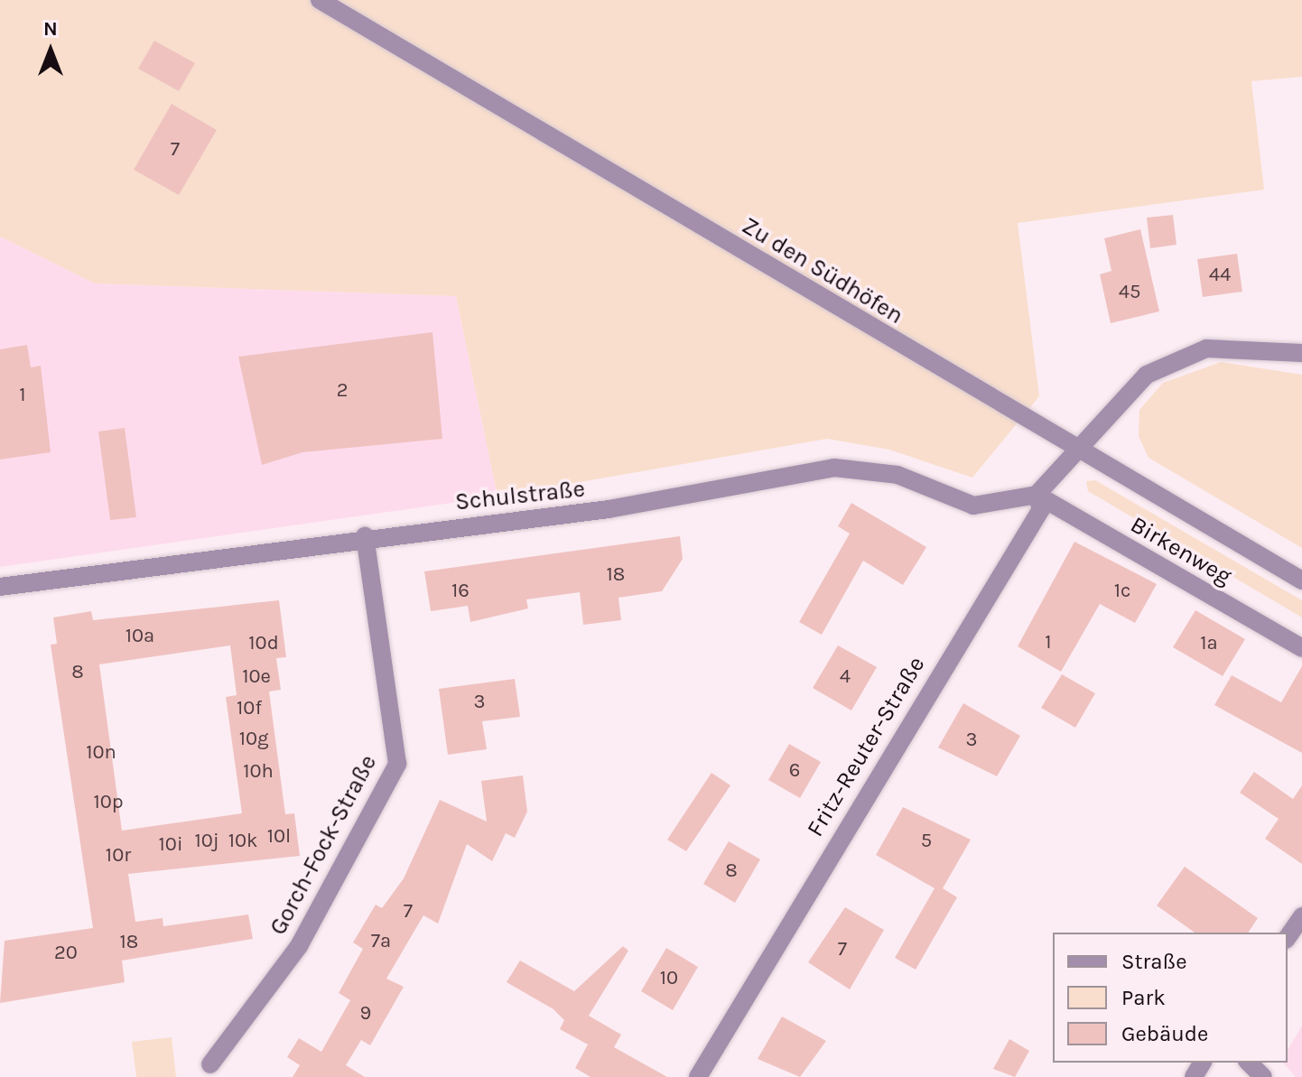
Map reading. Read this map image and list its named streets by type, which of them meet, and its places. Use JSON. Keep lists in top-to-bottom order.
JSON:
{
  "streets": {
    "street": [
      "Zu den Südhöfen",
      "Schulstraße",
      "Birkenweg",
      "Fritz-Reuter-Straße",
      "Gorch-Fock-Straße"
    ]
  },
  "crossings": [
    ["Zu den Südhöfen", "Fritz-Reuter-Straße"],
    ["Schulstraße", "Birkenweg"],
    ["Schulstraße", "Fritz-Reuter-Straße"],
    ["Schulstraße", "Gorch-Fock-Straße"],
    ["Birkenweg", "Fritz-Reuter-Straße"]
  ],
  "house_numbers": [
    "7",
    "44",
    "45",
    "2",
    "1",
    "18",
    "16",
    "1c",
    "10a",
    "1",
    "10d",
    "1a",
    "8",
    "10e",
    "4",
    "3",
    "10f",
    "10g",
    "3",
    "10n",
    "6",
    "10h",
    "10p",
    "10l",
    "10j",
    "10k",
    "5",
    "10i",
    "10r",
    "8",
    "7",
    "7a",
    "18",
    "7",
    "20",
    "10",
    "9"
  ],
  "legend": ["Straße", "Park", "Gebäude"],
  "north": "top"
}
